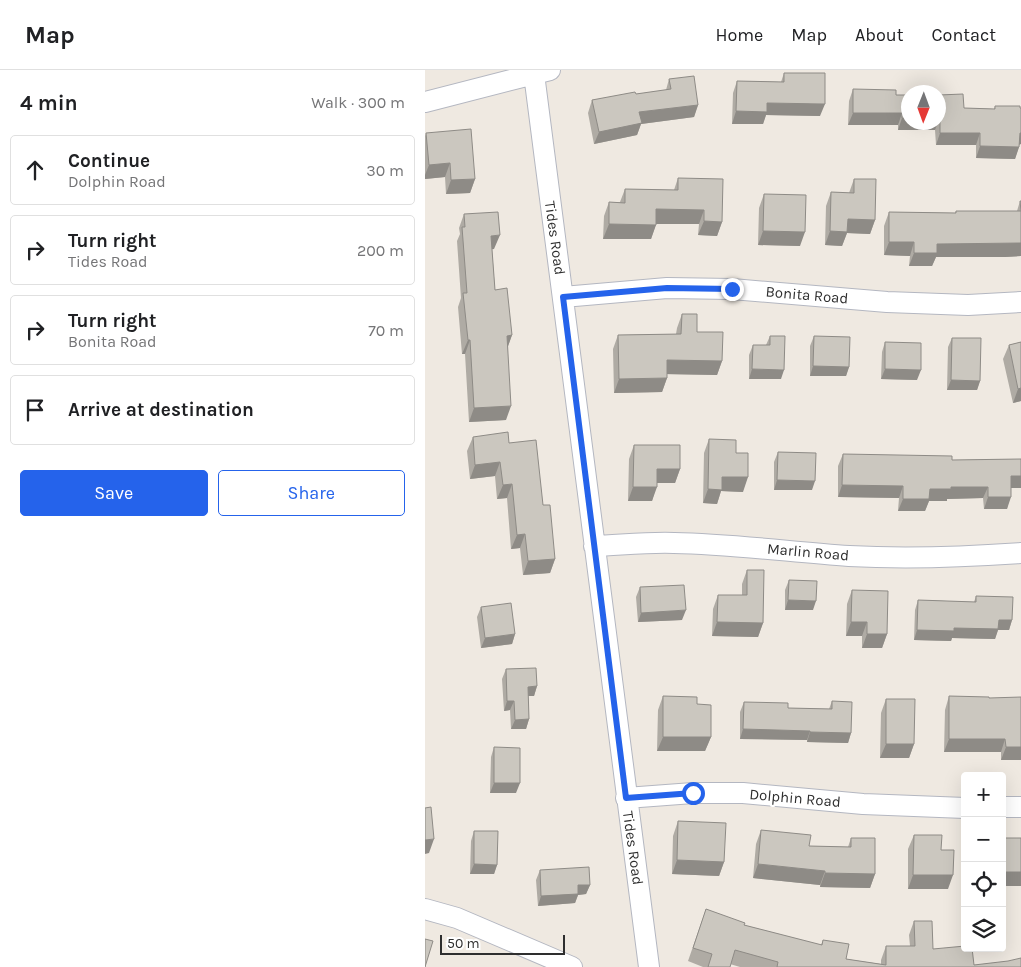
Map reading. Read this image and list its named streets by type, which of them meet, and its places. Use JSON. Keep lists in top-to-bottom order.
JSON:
{
  "streets": {
    "street": [
      "Tides Road",
      "Bonita Road",
      "Marlin Road",
      "Dolphin Road"
    ]
  },
  "crossings": [
    ["Tides Road", "Bonita Road"],
    ["Tides Road", "Marlin Road"],
    ["Tides Road", "Dolphin Road"]
  ],
  "scale_bar": "50 m",
  "north": "bottom",
  "page": {
    "header": "Map",
    "nav": [
      "Home",
      "Map",
      "About",
      "Contact"
    ],
    "heading": ["4 min", "Walk · 300 m"],
    "list": [
      ["Continue", "Dolphin Road", "30 m"],
      ["Turn right", "Tides Road", "200 m"],
      ["Turn right", "Bonita Road", "70 m"],
      "Arrive at destination"
    ],
    "buttons": ["Save", "Share"],
    "map_buttons": ["+", "−"],
    "scale": "50 m"
  }
}
